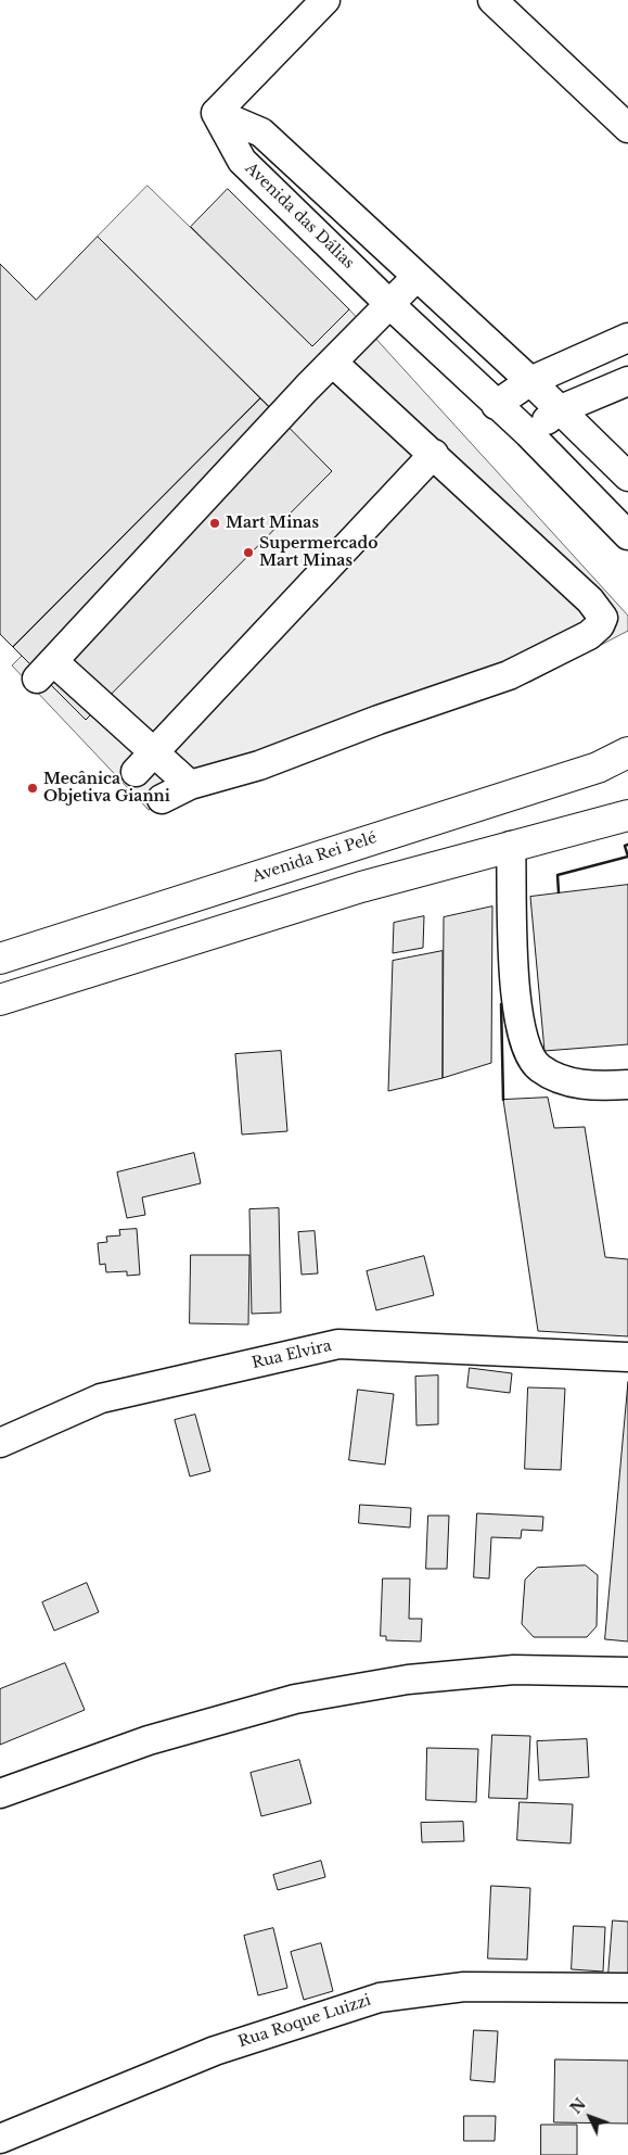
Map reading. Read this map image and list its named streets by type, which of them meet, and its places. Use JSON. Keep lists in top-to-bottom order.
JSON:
{
  "streets": {
    "main road": ["Avenida Rei Pelé"],
    "street": ["Avenida das Dálias", "Rua Elvira", "Rua Roque Luizzi"]
  },
  "places": ["Mart Minas", "Supermercado Mart Minas", "Mecânica Objetiva Gianni"],
  "north": "top left"
}
